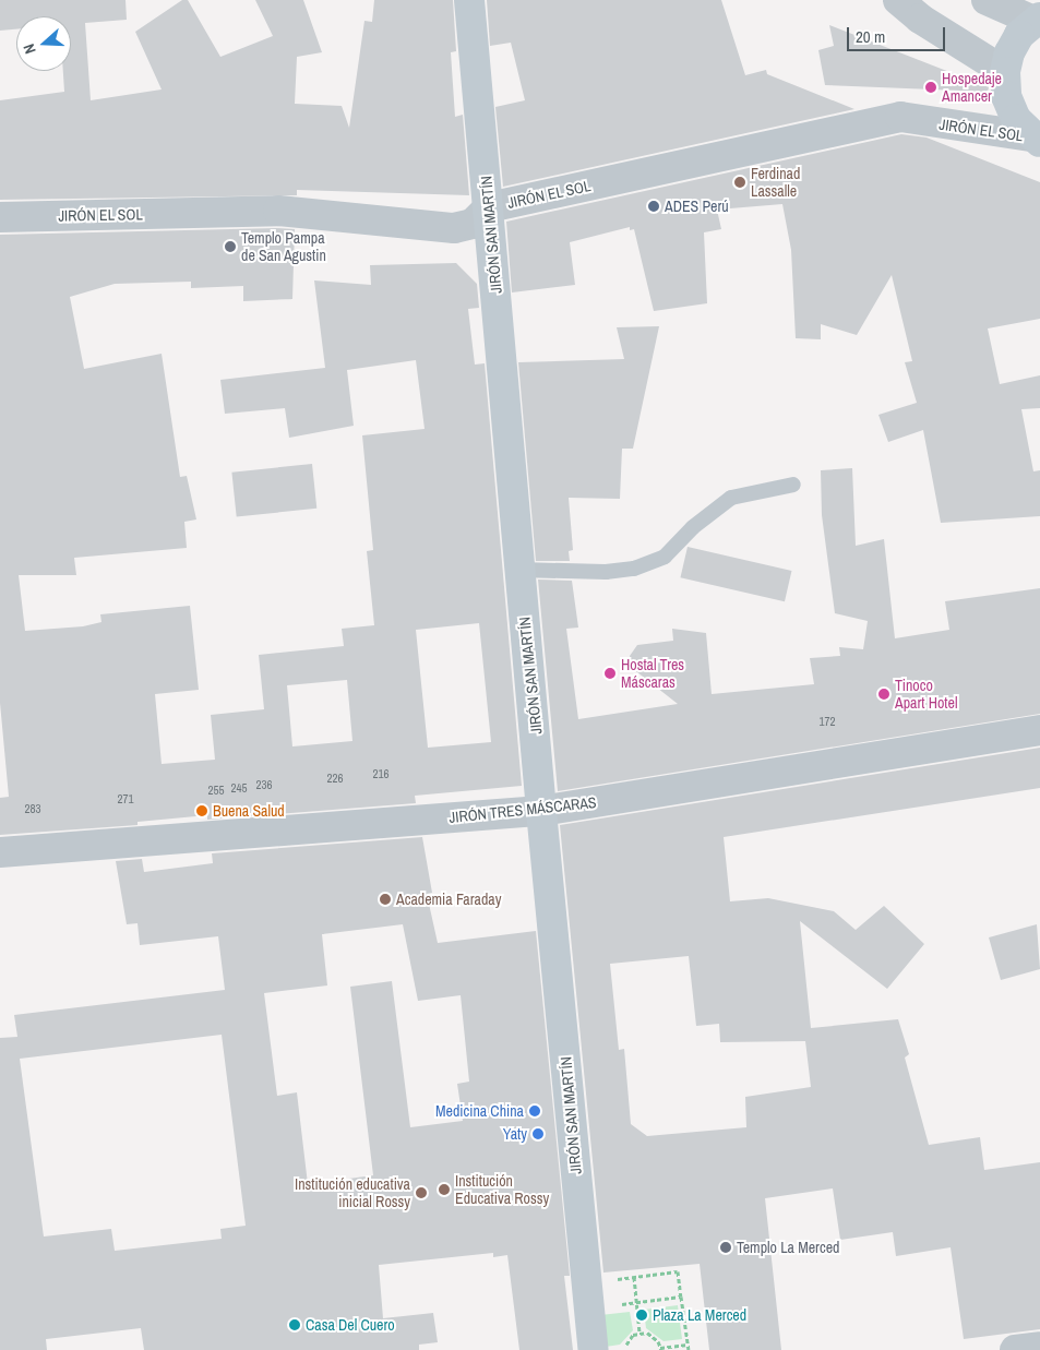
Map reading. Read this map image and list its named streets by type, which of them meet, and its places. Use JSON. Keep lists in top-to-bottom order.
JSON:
{
  "streets": {
    "street": ["JIRÓN EL SOL", "JIRÓN SAN MARTÍN", "JIRÓN TRES MÁSCARAS"]
  },
  "crossings": [
    ["JIRÓN EL SOL", "JIRÓN SAN MARTÍN"],
    ["JIRÓN SAN MARTÍN", "JIRÓN TRES MÁSCARAS"]
  ],
  "places": [
    "Hospedaje Amancer",
    "Ferdinad Lassalle",
    "ADES Perú",
    "Templo Pampa de San Agustin",
    "Hostal Tres Máscaras",
    "Tinoco Apart Hotel",
    "Buena Salud",
    "Academia Faraday",
    "Medicina China",
    "Yaty",
    "Institución Educativa Rossy",
    "Institución educativa inicial Rossy",
    "Templo La Merced",
    "Plaza La Merced",
    "Casa Del Cuero"
  ],
  "house_numbers": [
    "172",
    "216",
    "226",
    "236",
    "245",
    "255",
    "271",
    "283"
  ],
  "scale_bar": "20 m",
  "north": "left"
}
